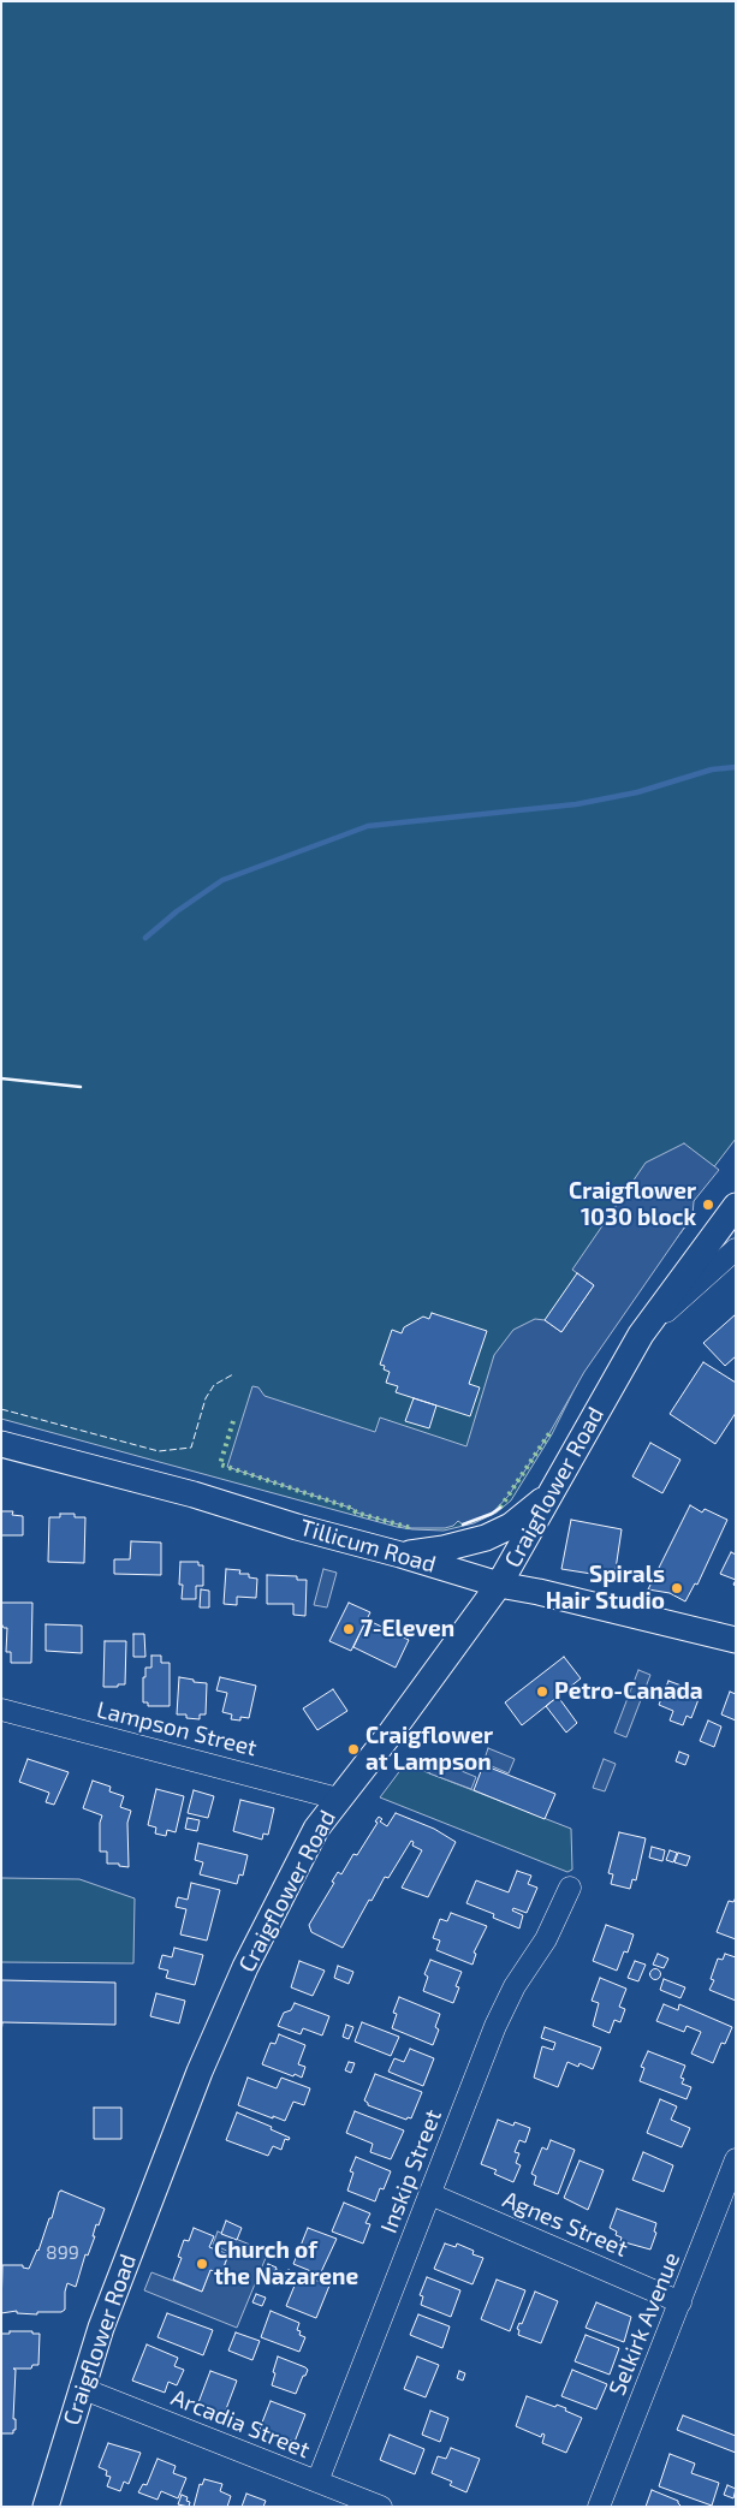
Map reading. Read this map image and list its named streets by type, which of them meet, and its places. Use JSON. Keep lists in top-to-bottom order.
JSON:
{
  "streets": {
    "main road": ["Craigflower Road", "Tillicum Road"],
    "street": [
      "Lampson Street",
      "Inskip Street",
      "Agnes Street",
      "Selkirk Avenue",
      "Arcadia Street"
    ]
  },
  "crossings": [
    ["Craigflower Road", "Tillicum Road"],
    ["Craigflower Road", "Lampson Street"],
    ["Craigflower Road", "Arcadia Street"],
    ["Inskip Street", "Agnes Street"],
    ["Inskip Street", "Arcadia Street"],
    ["Agnes Street", "Selkirk Avenue"]
  ],
  "places": [
    "Craigflower 1030 block",
    "Spirals Hair Studio",
    "7-Eleven",
    "Petro-Canada",
    "Craigflower at Lampson",
    "Church of the Nazarene"
  ],
  "house_numbers": ["899"]
}
